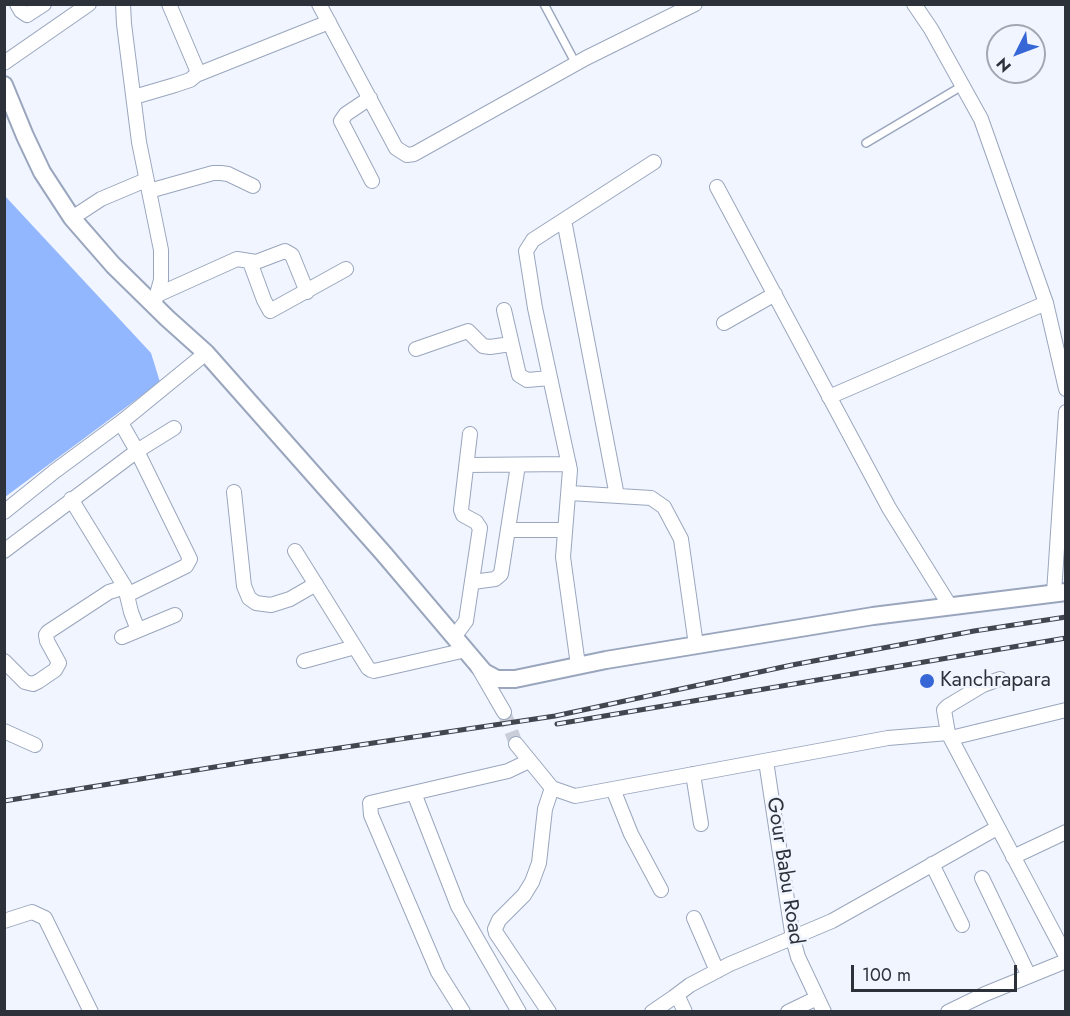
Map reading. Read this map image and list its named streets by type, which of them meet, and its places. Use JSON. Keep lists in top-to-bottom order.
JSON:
{
  "streets": {
    "street": ["Gour Babu Road"]
  },
  "places": ["Kanchrapara"],
  "scale_bar": "100 m",
  "north": "bottom left"
}
